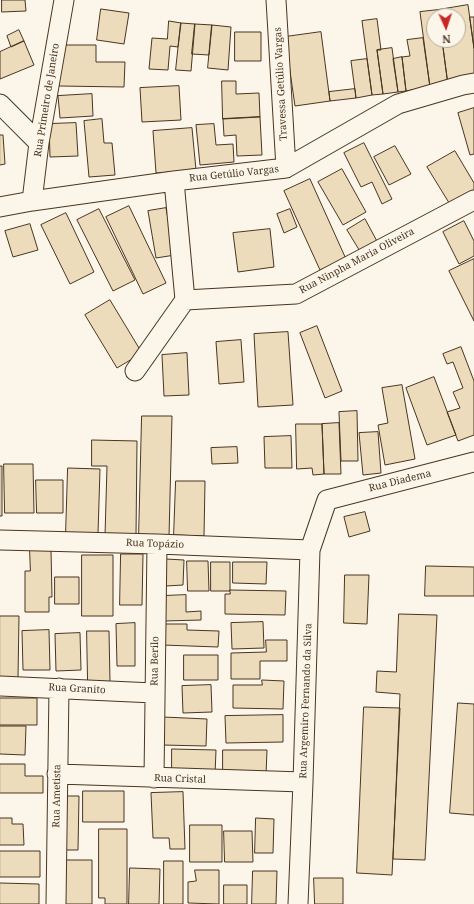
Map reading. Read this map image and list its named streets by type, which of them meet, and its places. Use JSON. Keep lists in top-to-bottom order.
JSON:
{
  "streets": {
    "street": [
      "Travessa Getúlio Vargas",
      "Rua Primeiro de Janeiro",
      "Rua Getúlio Vargas",
      "Rua Ninpha Maria Oliveira",
      "Rua Diadema",
      "Rua Topázio",
      "Rua Berilo",
      "Rua Granito",
      "Rua Argemiro Fernando da Silva",
      "Rua Cristal",
      "Rua Ametista"
    ]
  },
  "crossings": [
    ["Travessa Getúlio Vargas", "Rua Getúlio Vargas"],
    ["Rua Primeiro de Janeiro", "Rua Getúlio Vargas"],
    ["Rua Diadema", "Rua Argemiro Fernando da Silva"],
    ["Rua Topázio", "Rua Berilo"],
    ["Rua Topázio", "Rua Argemiro Fernando da Silva"],
    ["Rua Berilo", "Rua Granito"],
    ["Rua Berilo", "Rua Cristal"],
    ["Rua Granito", "Rua Ametista"],
    ["Rua Argemiro Fernando da Silva", "Rua Cristal"],
    ["Rua Cristal", "Rua Ametista"]
  ],
  "north": "bottom"
}
